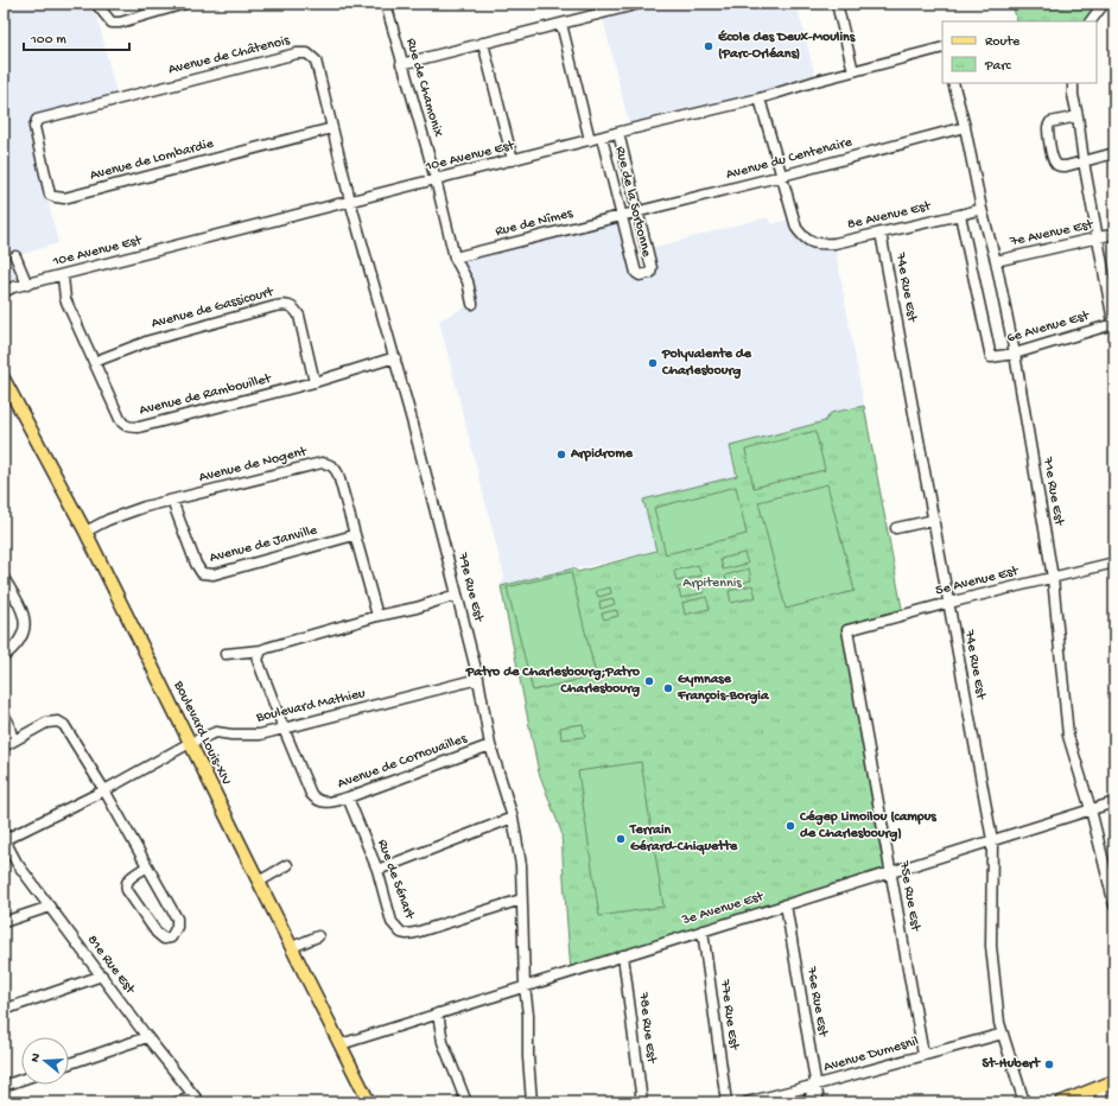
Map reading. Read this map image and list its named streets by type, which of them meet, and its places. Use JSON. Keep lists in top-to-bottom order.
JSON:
{
  "streets": {
    "main road": ["Boulevard Louis-XIV"],
    "street": [
      "Avenue de Châtenois",
      "Rue de Chamonix",
      "10e Avenue Est",
      "Avenue du Centenaire",
      "Avenue de Lombardie",
      "Rue de la Sorbonne",
      "8e Avenue Est",
      "Rue de Nîmes",
      "7e Avenue Est",
      "74e Rue Est",
      "Avenue de Gassicourt",
      "6e Avenue Est",
      "Avenue de Rambouillet",
      "Avenue de Nogent",
      "71e Rue Est",
      "Avenue de Janville",
      "5e Avenue Est",
      "79e Rue Est",
      "Boulevard Mathieu",
      "Avenue de Cornouailles",
      "Rue de Sénart",
      "75e Rue Est",
      "3e Avenue Est",
      "81e Rue Est",
      "76e Rue Est",
      "77e Rue Est",
      "78e Rue Est",
      "Avenue Dumesnil"
    ]
  },
  "crossings": [
    ["Avenue de Châtenois", "10e Avenue Est"],
    ["Avenue de Châtenois", "Avenue de Lombardie"],
    ["Avenue de Châtenois", "79e Rue Est"],
    ["Rue de Chamonix", "10e Avenue Est"],
    ["10e Avenue Est", "Rue de la Sorbonne"],
    ["10e Avenue Est", "Avenue de Rambouillet"],
    ["10e Avenue Est", "79e Rue Est"],
    ["Avenue du Centenaire", "Rue de la Sorbonne"],
    ["Avenue du Centenaire", "8e Avenue Est"],
    ["Avenue du Centenaire", "Rue de Nîmes"],
    ["Avenue du Centenaire", "71e Rue Est"],
    ["Rue de la Sorbonne", "Rue de Nîmes"],
    ["8e Avenue Est", "74e Rue Est"],
    ["8e Avenue Est", "6e Avenue Est"],
    ["8e Avenue Est", "71e Rue Est"],
    ["7e Avenue Est", "71e Rue Est"],
    ["74e Rue Est", "5e Avenue Est"],
    ["74e Rue Est", "3e Avenue Est"],
    ["74e Rue Est", "Avenue Dumesnil"],
    ["Avenue de Gassicourt", "Avenue de Rambouillet"],
    ["6e Avenue Est", "71e Rue Est"],
    ["Avenue de Rambouillet", "79e Rue Est"],
    ["Avenue de Nogent", "Avenue de Janville"],
    ["Avenue de Nogent", "Boulevard Louis-XIV"],
    ["71e Rue Est", "5e Avenue Est"],
    ["71e Rue Est", "3e Avenue Est"],
    ["5e Avenue Est", "75e Rue Est"],
    ["79e Rue Est", "Boulevard Mathieu"],
    ["79e Rue Est", "Avenue de Cornouailles"],
    ["79e Rue Est", "Rue de Sénart"],
    ["79e Rue Est", "3e Avenue Est"],
    ["Boulevard Mathieu", "Boulevard Louis-XIV"],
    ["Boulevard Mathieu", "Avenue de Cornouailles"],
    ["Boulevard Mathieu", "81e Rue Est"],
    ["Boulevard Louis-XIV", "3e Avenue Est"],
    ["Avenue de Cornouailles", "Rue de Sénart"],
    ["75e Rue Est", "3e Avenue Est"],
    ["75e Rue Est", "Avenue Dumesnil"],
    ["3e Avenue Est", "76e Rue Est"],
    ["3e Avenue Est", "77e Rue Est"],
    ["3e Avenue Est", "78e Rue Est"],
    ["76e Rue Est", "Avenue Dumesnil"]
  ],
  "parks": ["Arpitennis"],
  "places": [
    "École des Deux-Moulins (Parc-Orléans)",
    "Polyvalente de Charlesbourg",
    "Arpidrome",
    "Patro de Charlesbourg;Patro Charlesbourg",
    "Gymnase François-Borgia",
    "Cégep Limoilou (campus de Charlesbourg)",
    "Terrain Gérard-Chiquette",
    "St-Hubert"
  ],
  "legend": ["Route", "Parc"],
  "scale_bar": "100 m",
  "north": "left"
}
